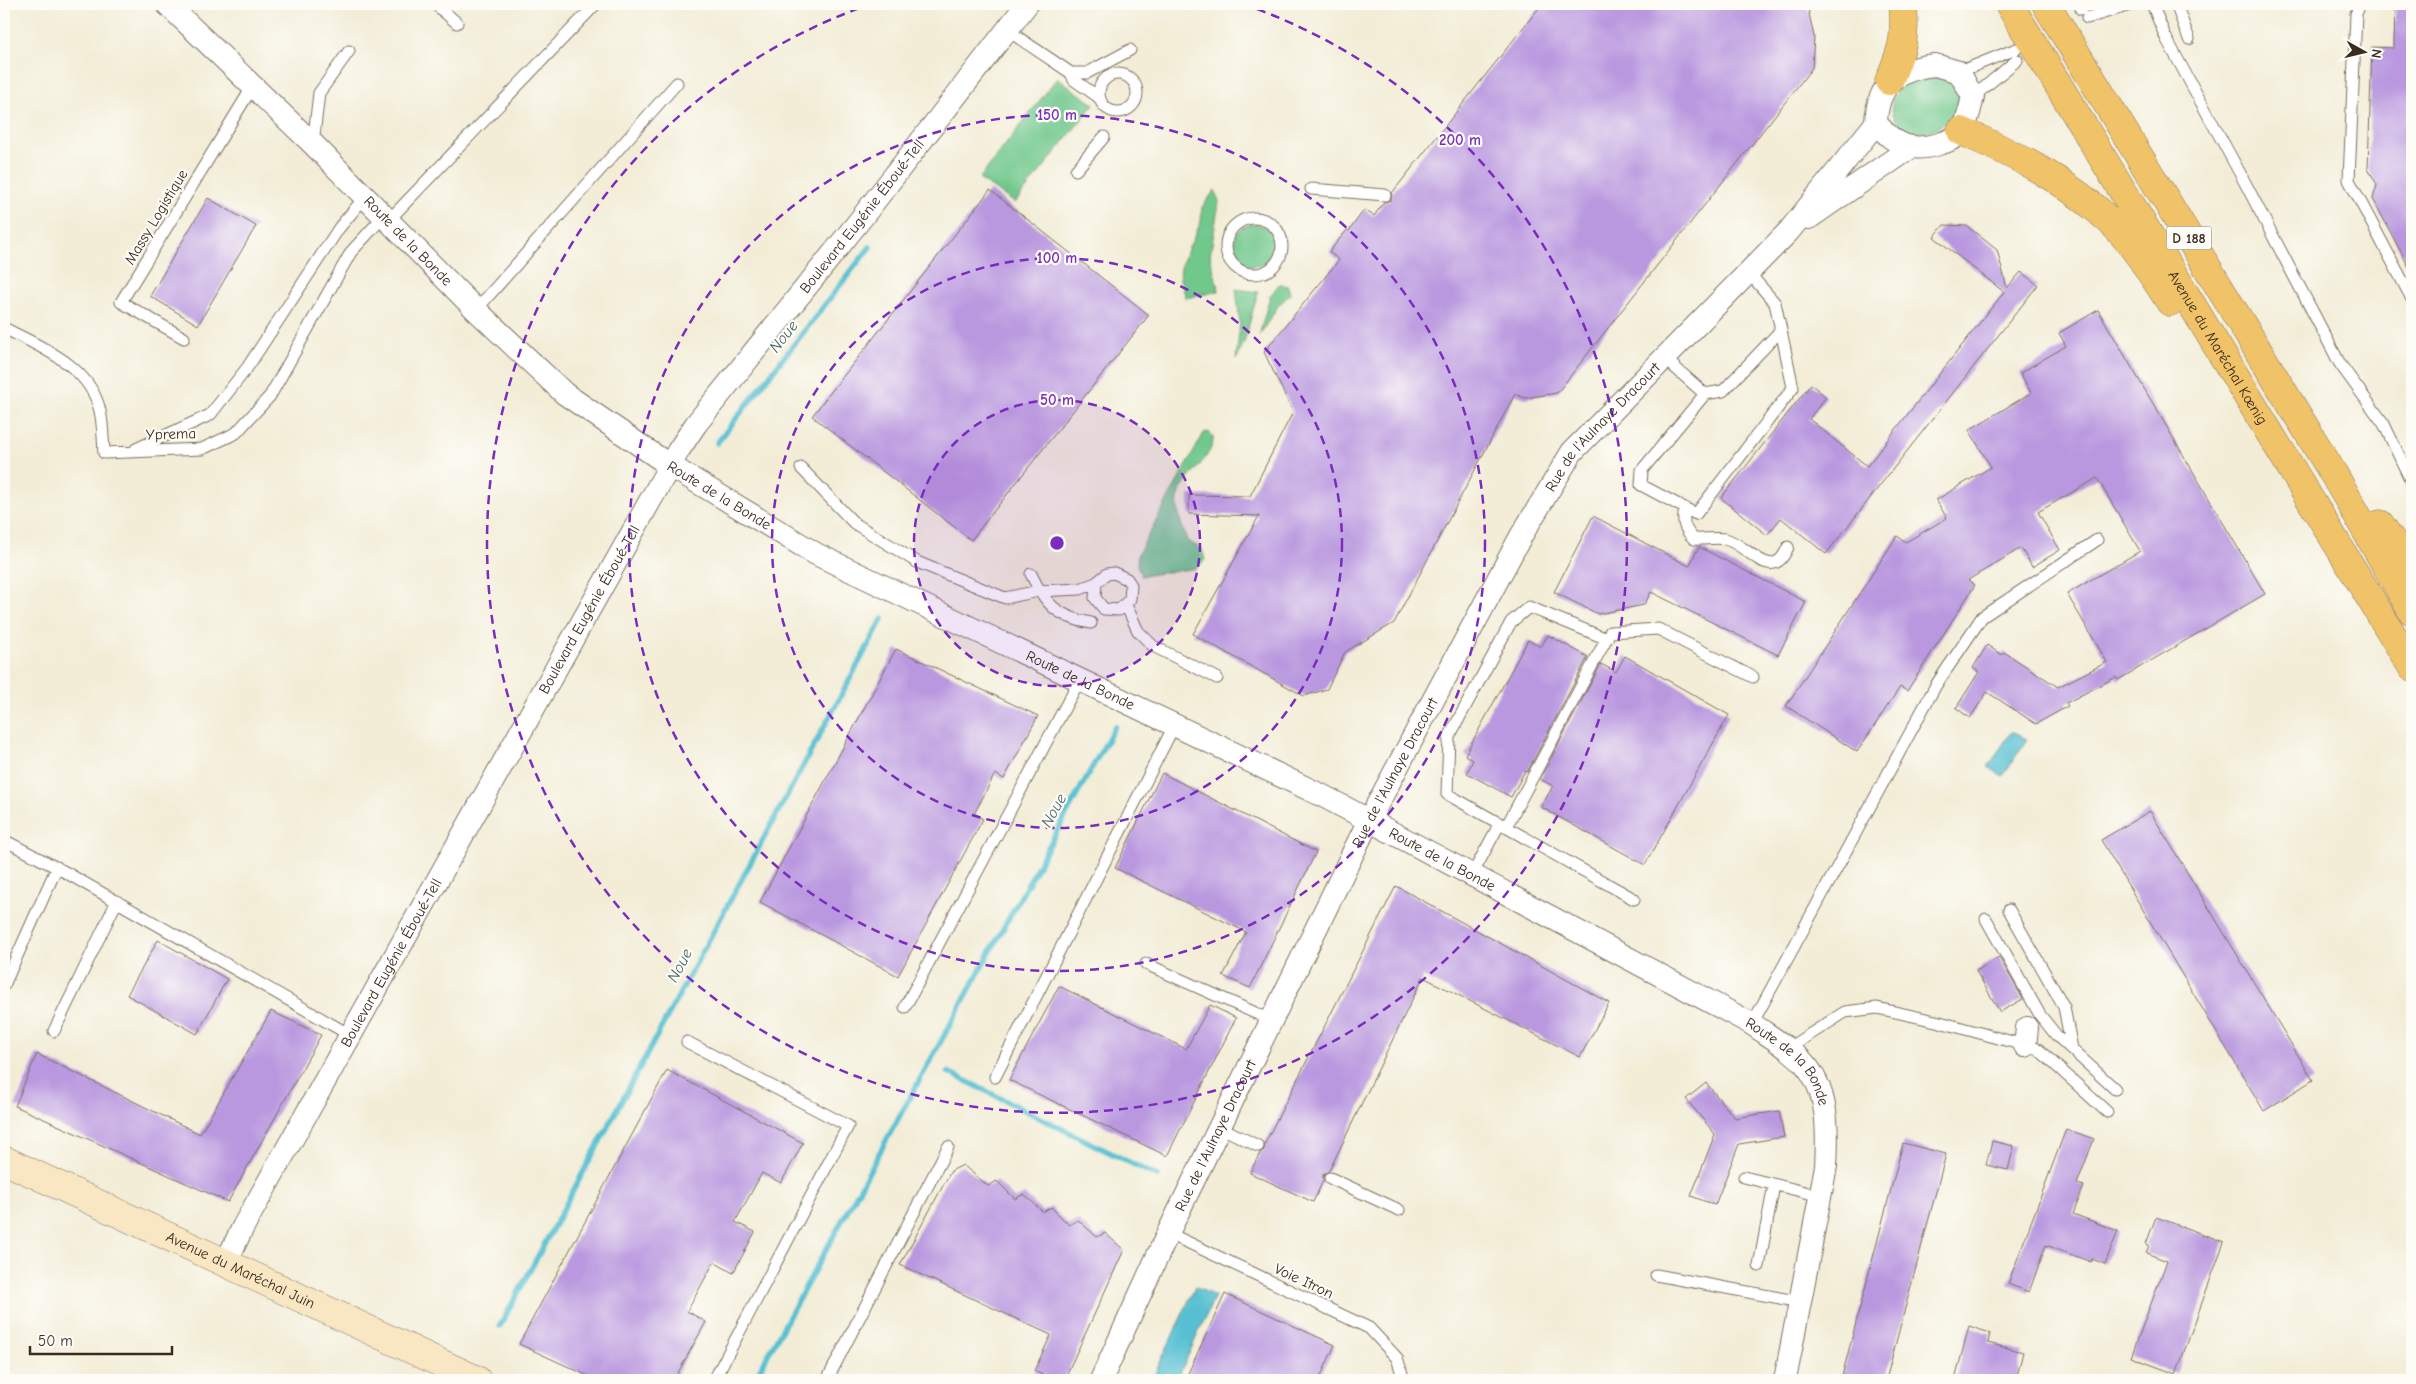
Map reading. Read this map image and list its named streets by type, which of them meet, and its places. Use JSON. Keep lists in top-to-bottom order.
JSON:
{
  "streets": {
    "main road": ["D 188", "Avenue du Maréchal Kœnig"],
    "street": [
      "Boulevard Eugénie Éboué-Tell",
      "Route de la Bonde",
      "Rue de l'Aulnaye Dracourt",
      "Avenue du Maréchal Juin"
    ],
    "lane": ["Massy Logistique", "Yprema", "Voie Itron"]
  },
  "crossings": [
    ["Boulevard Eugénie Éboué-Tell", "Route de la Bonde"],
    ["Boulevard Eugénie Éboué-Tell", "Avenue du Maréchal Juin"],
    ["Massy Logistique", "Route de la Bonde"],
    ["Route de la Bonde", "Rue de l'Aulnaye Dracourt"],
    ["Route de la Bonde", "Yprema"],
    ["Rue de l'Aulnaye Dracourt", "Voie Itron"]
  ],
  "water": ["Noue"],
  "scale_bar": "50 m",
  "north": "right",
  "rings": [
    "150 m",
    "200 m",
    "100 m",
    "50 m"
  ]
}
